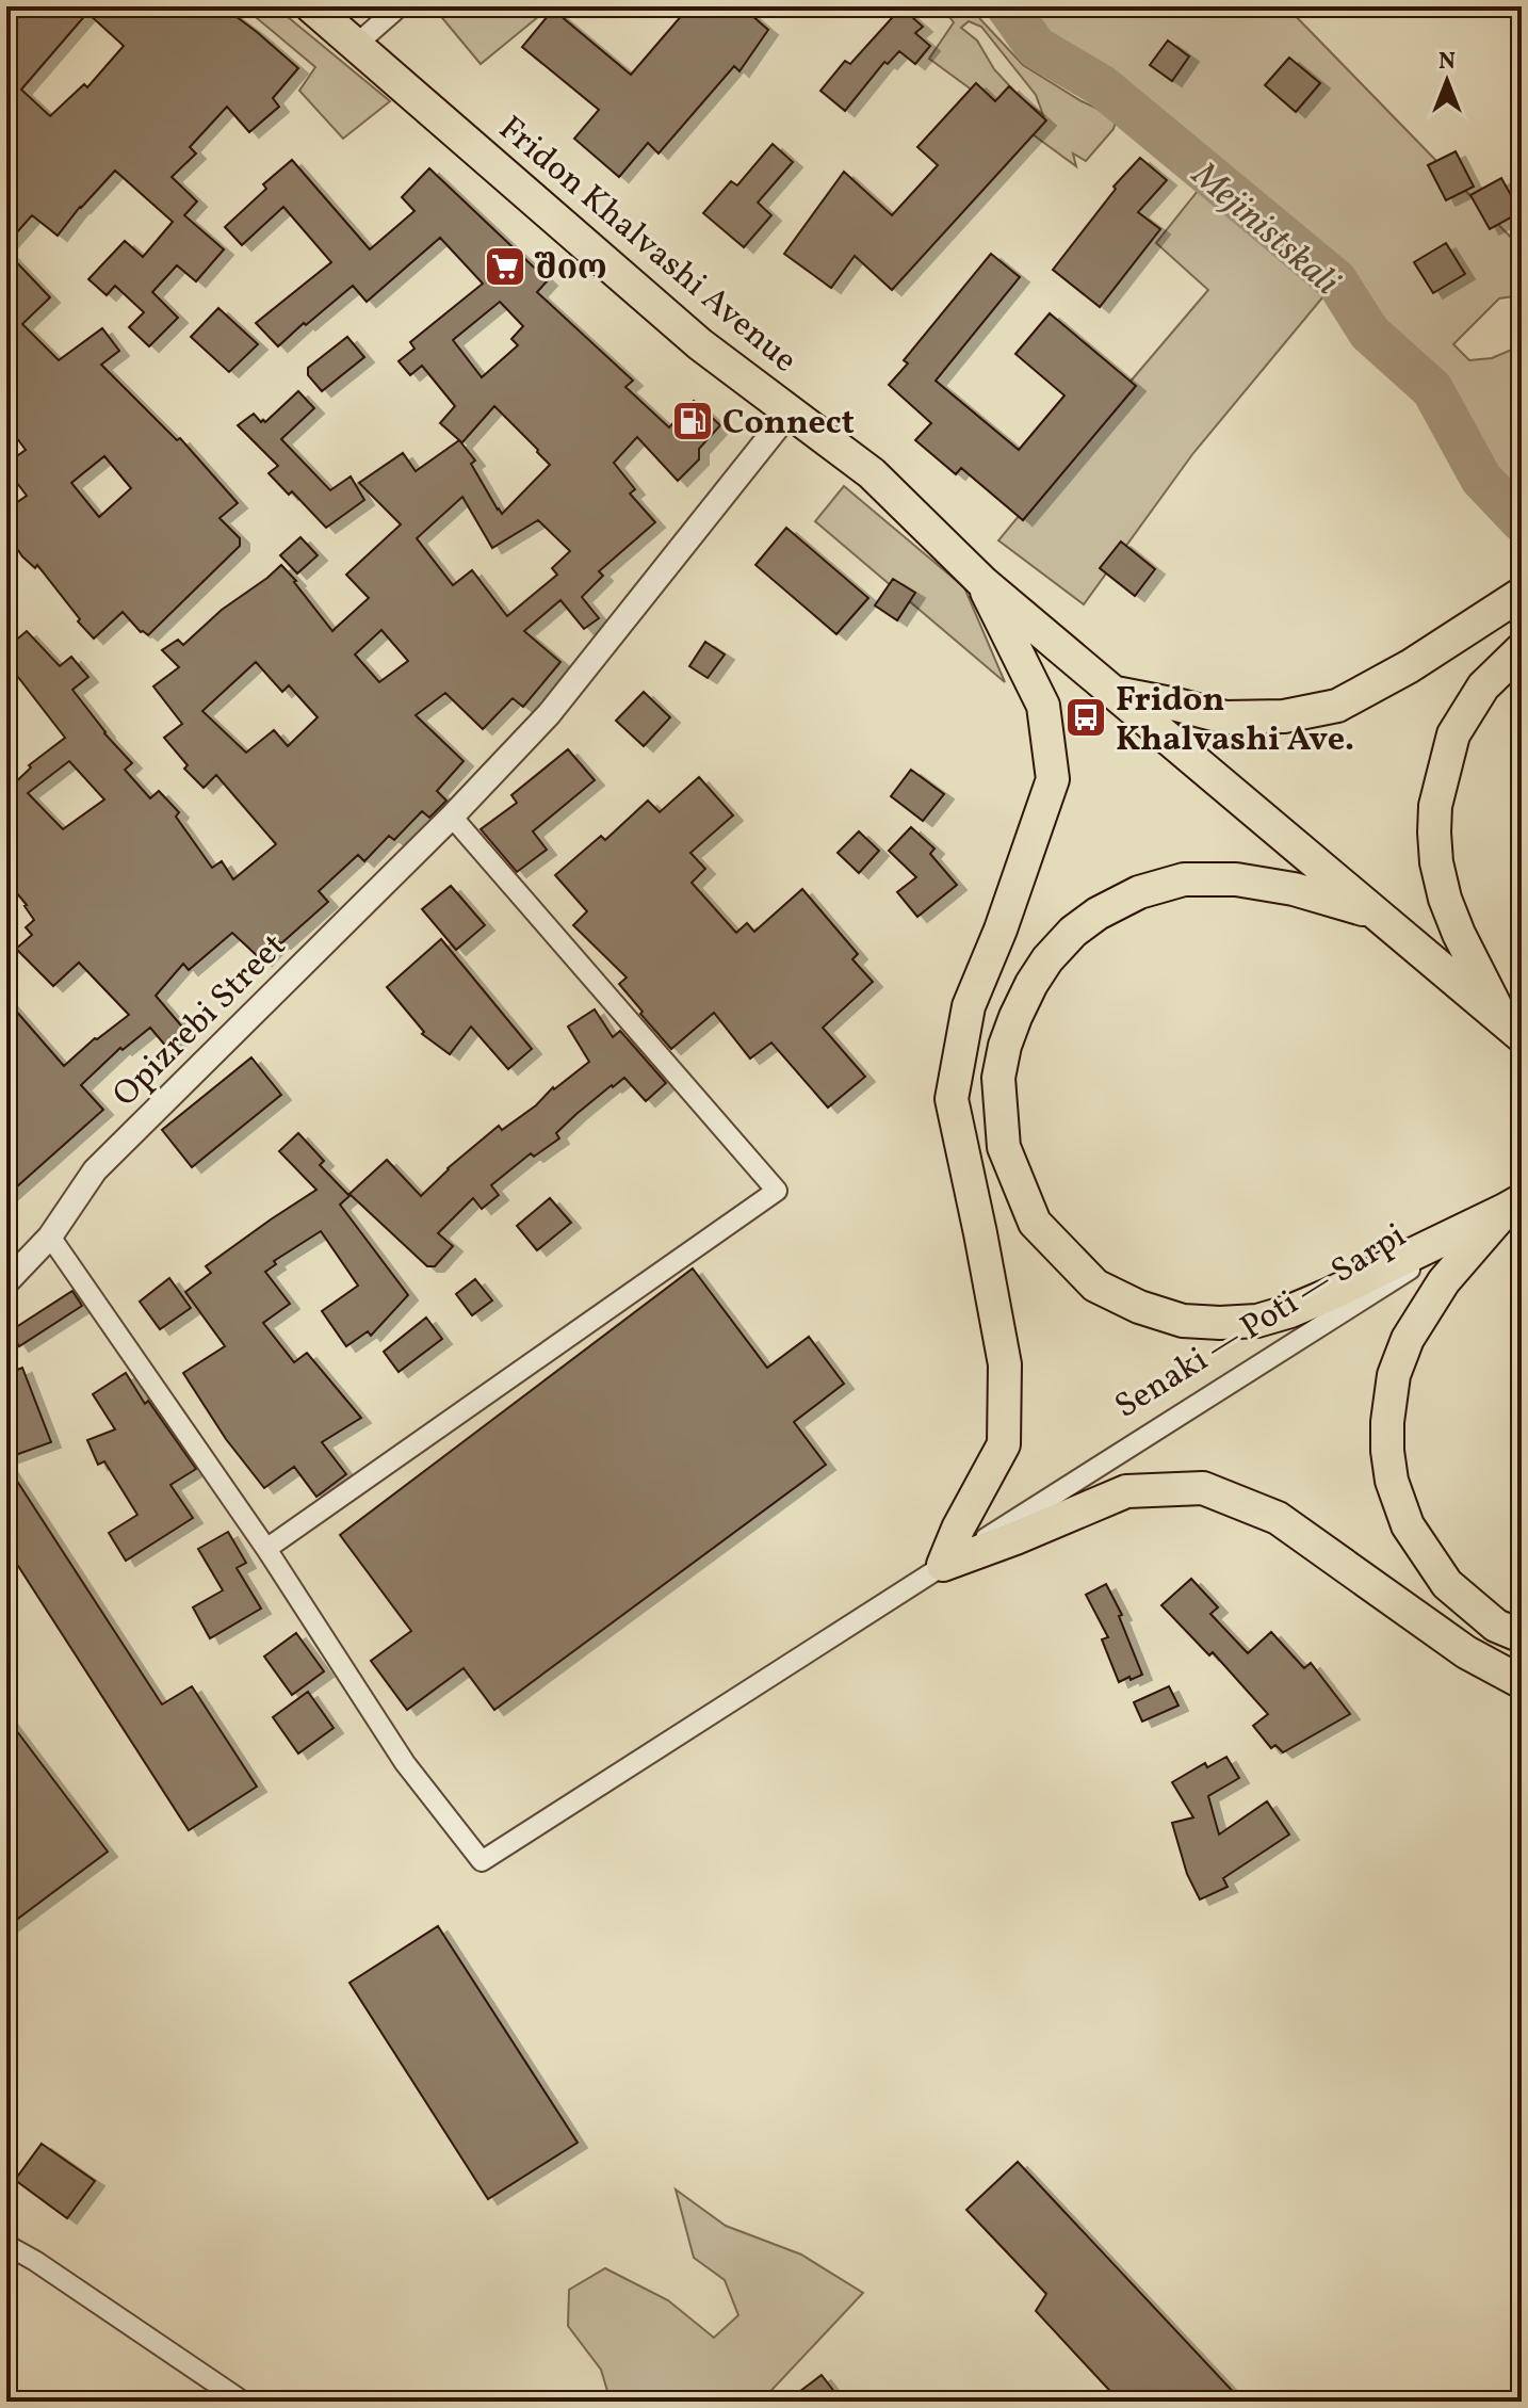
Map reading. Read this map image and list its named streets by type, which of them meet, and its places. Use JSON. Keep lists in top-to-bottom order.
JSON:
{
  "streets": {
    "highway": ["Fridon Khalvashi Avenue"],
    "street": ["Opizrebi Street", "Senaki — Poti — Sarpi"]
  },
  "crossings": [
    ["Fridon Khalvashi Avenue", "Opizrebi Street"]
  ],
  "water": ["Mejinistskali"],
  "places": {
    "supermarket": ["შიო"],
    "fuel station": ["Connect"],
    "bus stop": ["Fridon Khalvashi Ave."]
  },
  "north": "top"
}
